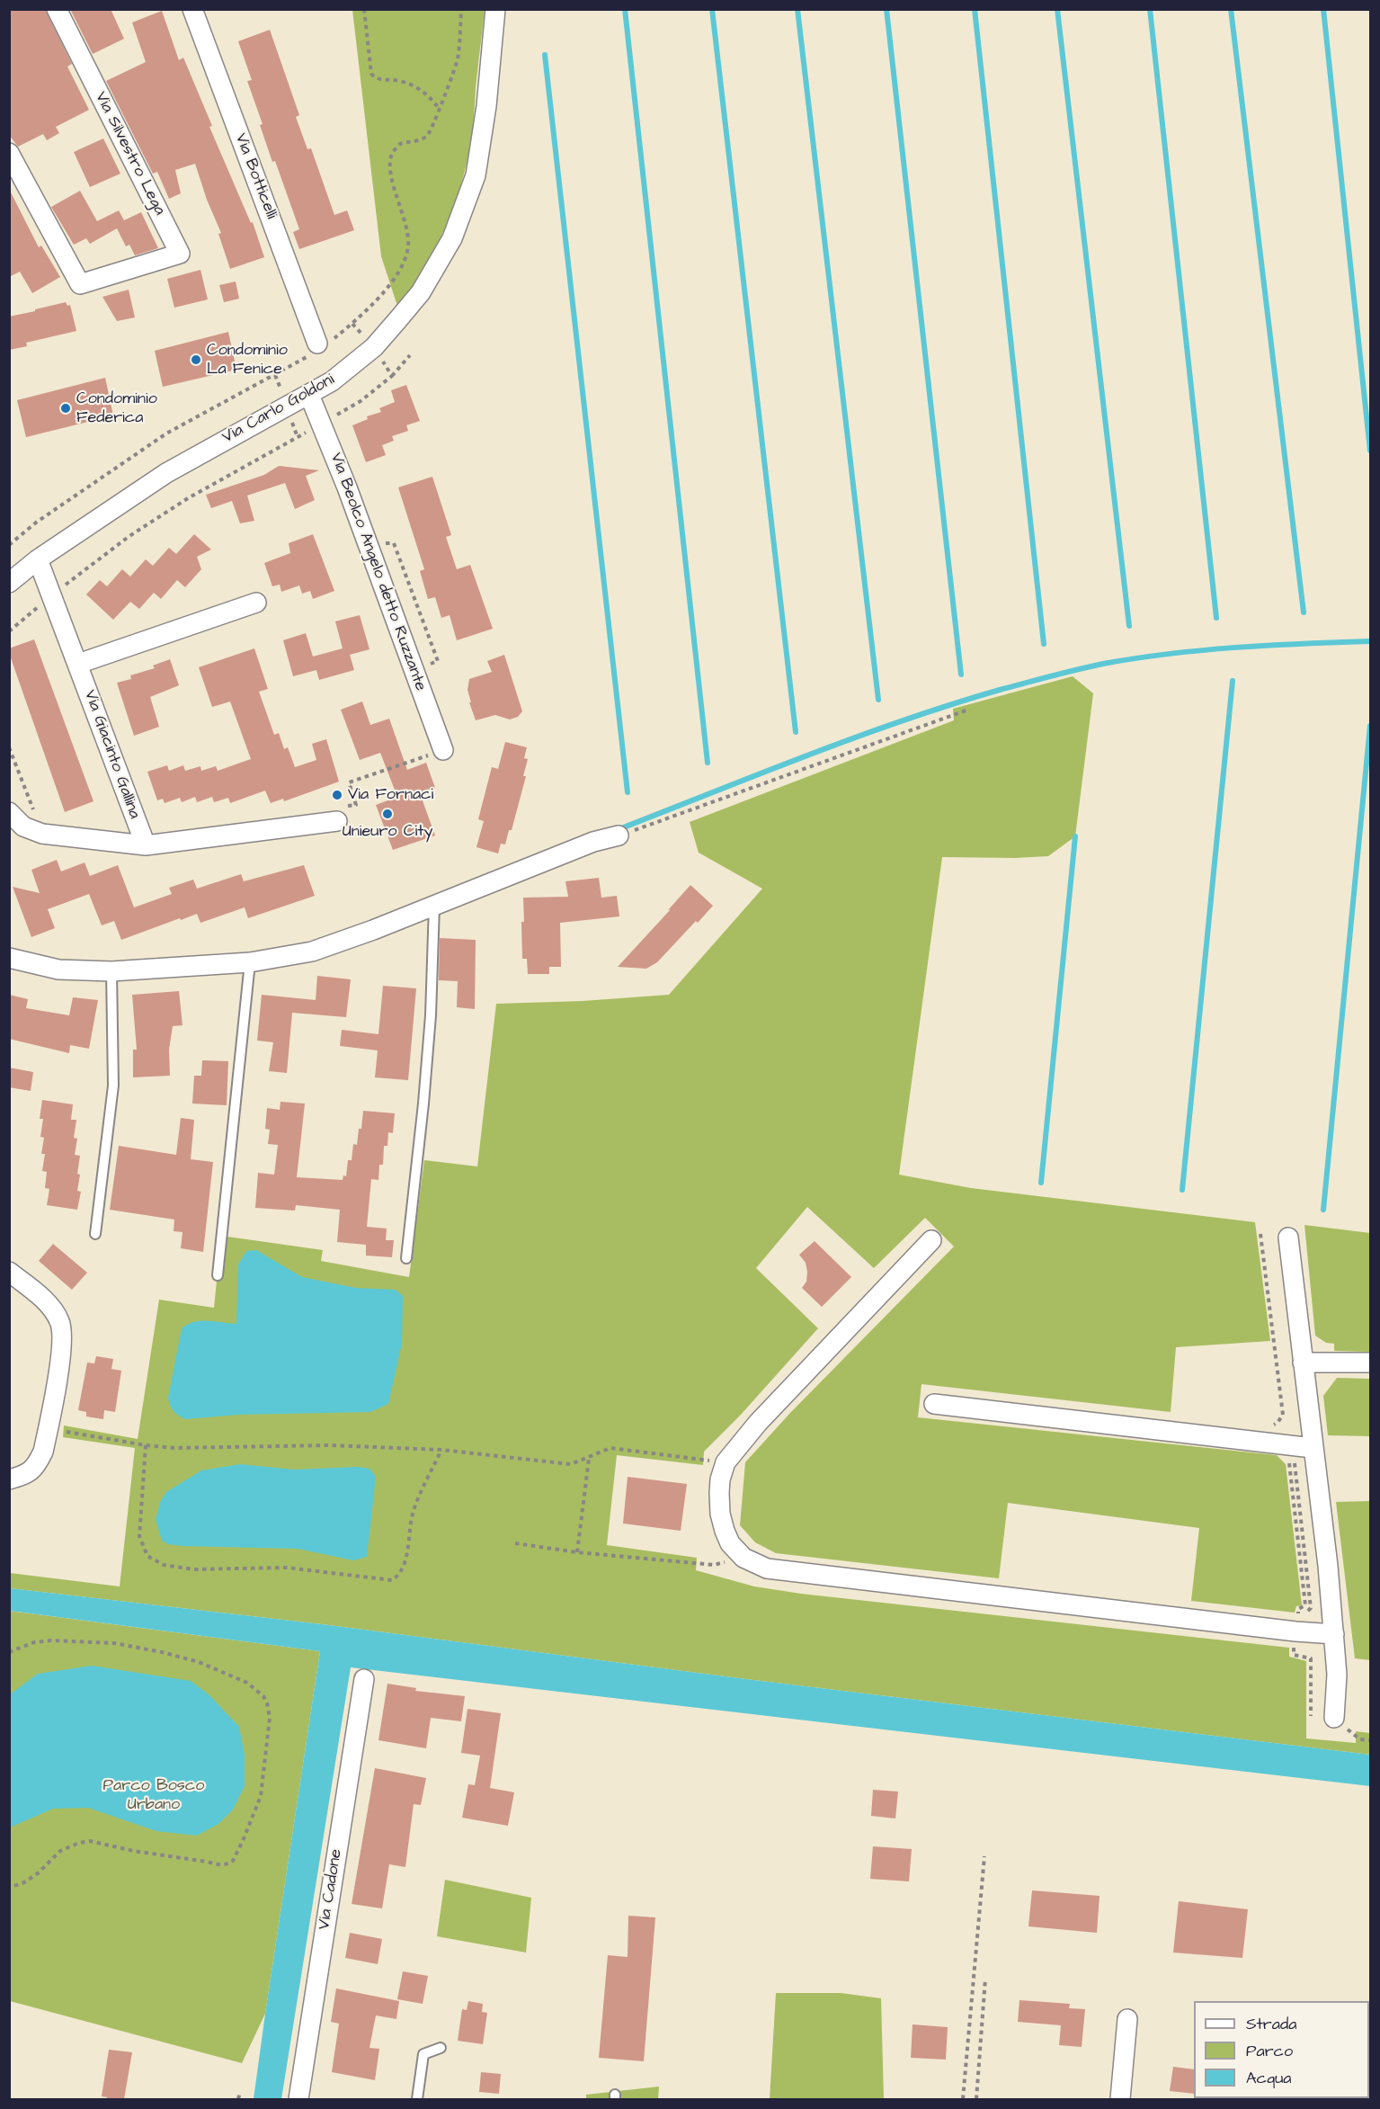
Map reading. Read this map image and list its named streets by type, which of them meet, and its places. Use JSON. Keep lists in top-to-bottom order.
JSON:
{
  "streets": {
    "street": [
      "Via Silvestro Lega",
      "Via Botticelli",
      "Via Carlo Goldoni",
      "Via Beolco Angelo detto Ruzzante",
      "Via Giacinto Gallina",
      "Via Cadone"
    ]
  },
  "crossings": [
    ["Via Carlo Goldoni", "Via Beolco Angelo detto Ruzzante"],
    ["Via Carlo Goldoni", "Via Giacinto Gallina"]
  ],
  "parks": ["Parco Bosco Urbano"],
  "places": [
    "Condominio La Fenice",
    "Condominio Federica",
    "Via Fornaci",
    "Unieuro City"
  ],
  "legend": ["Strada", "Parco", "Acqua"]
}
